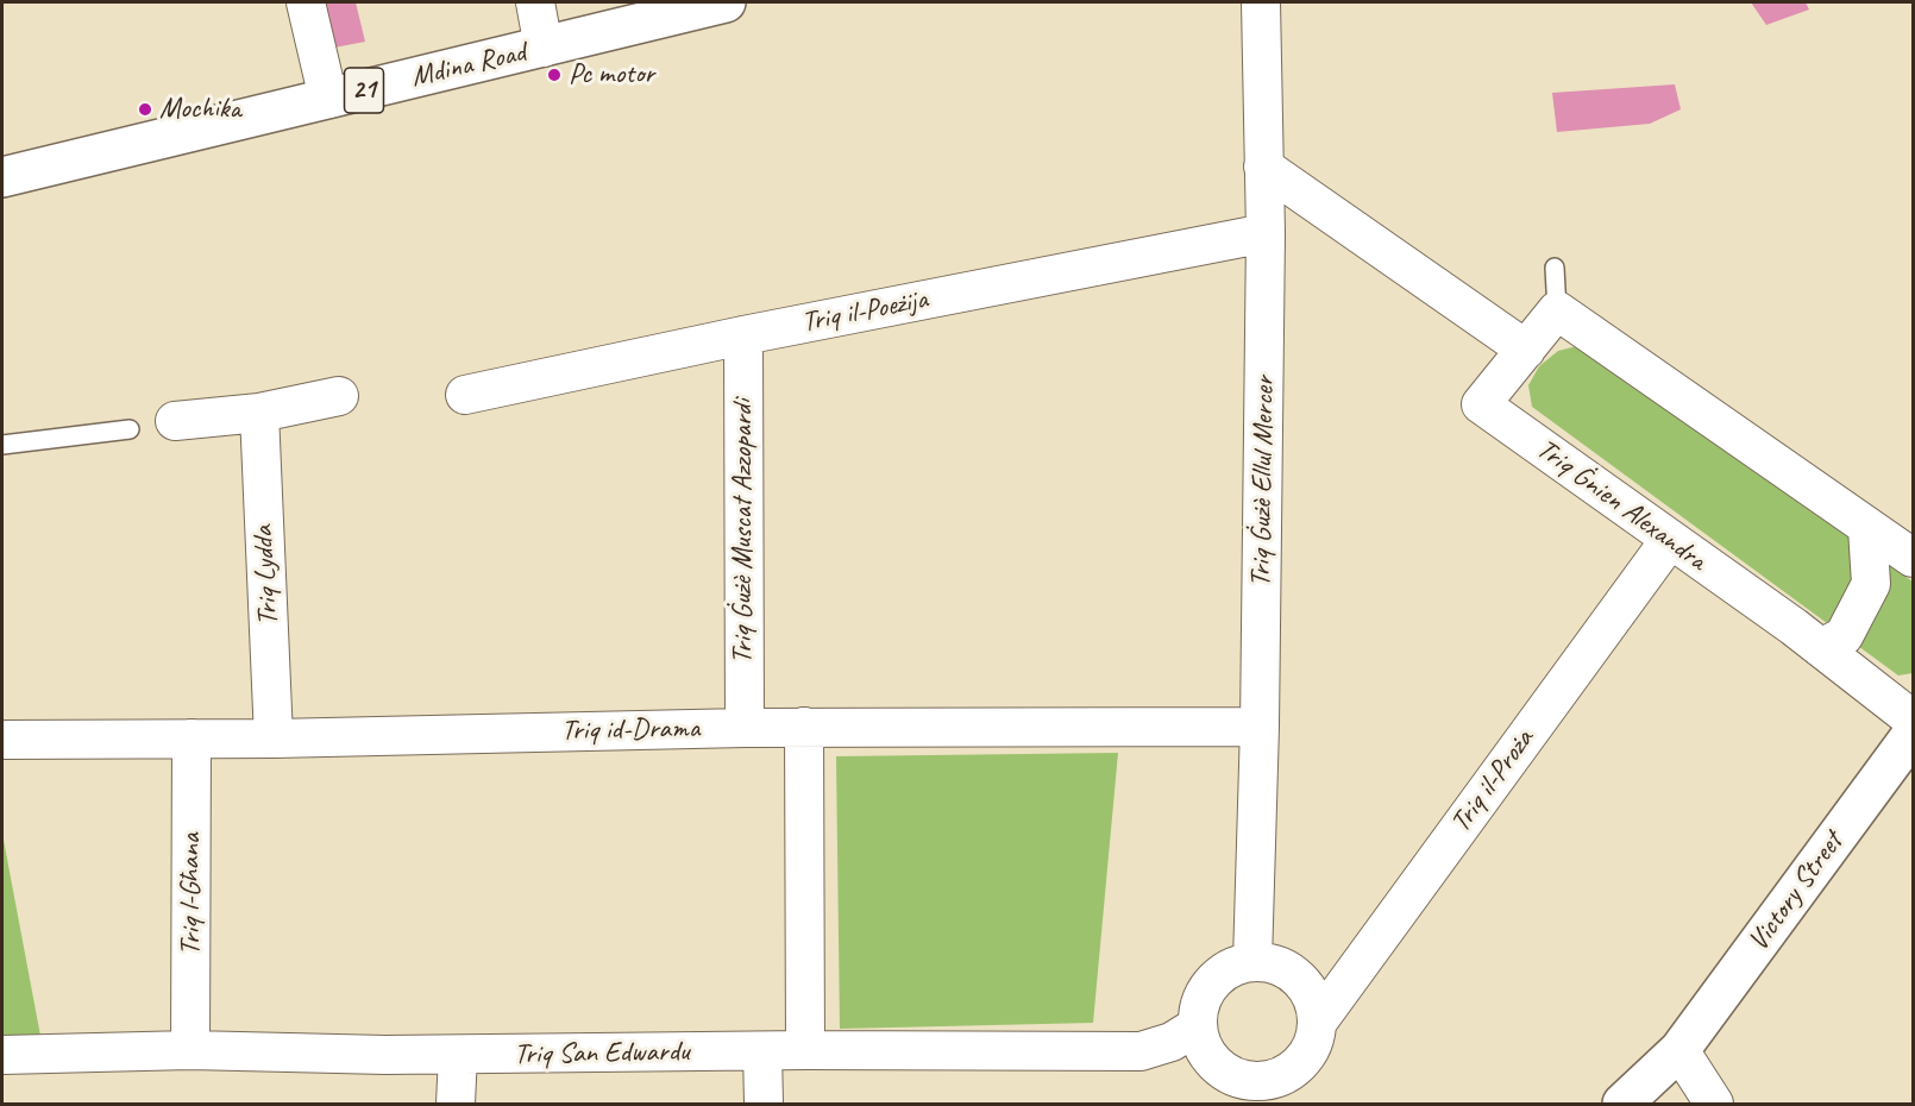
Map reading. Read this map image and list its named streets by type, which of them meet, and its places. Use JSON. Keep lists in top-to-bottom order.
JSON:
{
  "streets": {
    "main road": ["Mdina Road", "21", "Victory Street"],
    "street": [
      "Triq il-Poeżija",
      "Triq Ġużè Ellul Mercer",
      "Triq Ġnien Alexandra",
      "Triq Ġużè Muscat Azzopardi",
      "Triq Lydda",
      "Triq id-Drama",
      "Triq il-Proża",
      "Triq l-Għana",
      "Triq San Edwardu"
    ]
  },
  "crossings": [
    ["Triq il-Poeżija", "Triq Ġużè Ellul Mercer"],
    ["Triq il-Poeżija", "Triq Ġużè Muscat Azzopardi"],
    ["Triq Ġużè Ellul Mercer", "Triq id-Drama"],
    ["Triq Ġużè Ellul Mercer", "Triq il-Proża"],
    ["Triq Ġużè Ellul Mercer", "Triq San Edwardu"],
    ["Triq Ġnien Alexandra", "Triq il-Proża"],
    ["Triq Ġużè Muscat Azzopardi", "Triq id-Drama"],
    ["Triq Lydda", "Triq id-Drama"],
    ["Triq id-Drama", "Triq l-Għana"],
    ["Triq il-Proża", "Triq San Edwardu"],
    ["Triq l-Għana", "Triq San Edwardu"]
  ],
  "places": ["Pc motor", "Mochika"]
}
